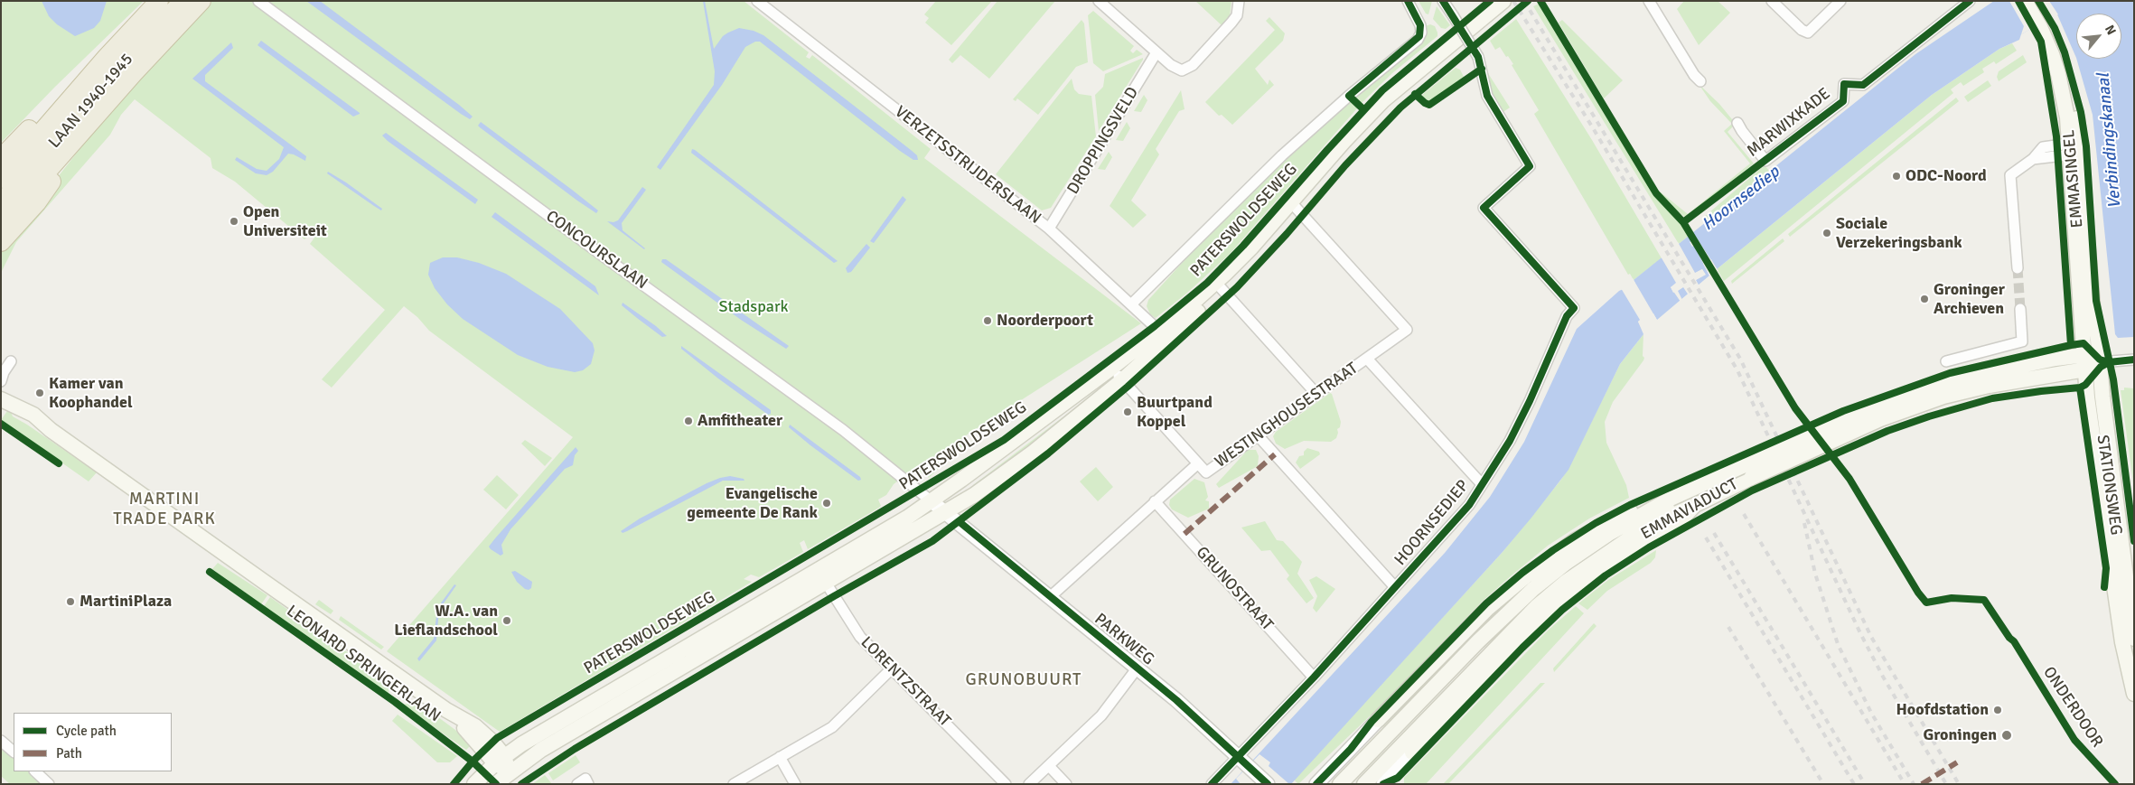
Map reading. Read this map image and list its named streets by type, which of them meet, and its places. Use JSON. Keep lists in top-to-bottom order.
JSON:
{
  "streets": {
    "highway": ["LAAN 1940-1945"],
    "main road": [
      "EMMASINGEL",
      "PATERSWOLDSEWEG",
      "STATIONSWEG",
      "EMMAVIADUCT",
      "LEONARD SPRINGERLAAN"
    ],
    "street": [
      "MARWIXKADE",
      "DROPPINGSVELD",
      "VERZETSSTRIJDERSLAAN",
      "CONCOURSLAAN",
      "WESTINGHOUSESTRAAT",
      "HOORNSEDIEP",
      "GRUNOSTRAAT",
      "PARKWEG",
      "LORENTZSTRAAT"
    ],
    "cycle path": ["ONDERDOOR"]
  },
  "crossings": [
    ["DROPPINGSVELD", "VERZETSSTRIJDERSLAAN"],
    ["VERZETSSTRIJDERSLAAN", "PATERSWOLDSEWEG"],
    ["EMMASINGEL", "STATIONSWEG"],
    ["EMMASINGEL", "EMMAVIADUCT"],
    ["PATERSWOLDSEWEG", "CONCOURSLAAN"],
    ["PATERSWOLDSEWEG", "WESTINGHOUSESTRAAT"],
    ["PATERSWOLDSEWEG", "PARKWEG"],
    ["PATERSWOLDSEWEG", "LEONARD SPRINGERLAAN"],
    ["PATERSWOLDSEWEG", "LORENTZSTRAAT"],
    ["CONCOURSLAAN", "PARKWEG"],
    ["WESTINGHOUSESTRAAT", "GRUNOSTRAAT"],
    ["WESTINGHOUSESTRAAT", "PARKWEG"],
    ["STATIONSWEG", "EMMAVIADUCT"],
    ["HOORNSEDIEP", "GRUNOSTRAAT"],
    ["HOORNSEDIEP", "PARKWEG"]
  ],
  "districts": ["MARTINI TRADE PARK", "GRUNOBUURT"],
  "water": ["Verbindingskanaal", "Hoornsediep"],
  "parks": ["Stadspark"],
  "places": [
    "ODC-Noord",
    "Open Universiteit",
    "Sociale Verzekeringsbank",
    "Groninger Archieven",
    "Noorderpoort",
    "Kamer van Koophandel",
    "Buurtpand Koppel",
    "Amfitheater",
    "Evangelische gemeente De Rank",
    "MartiniPlaza",
    "W.A. van Lieflandschool",
    "Hoofdstation",
    "Groningen"
  ],
  "legend": ["Cycle path", "Path"],
  "north": "top right"
}
